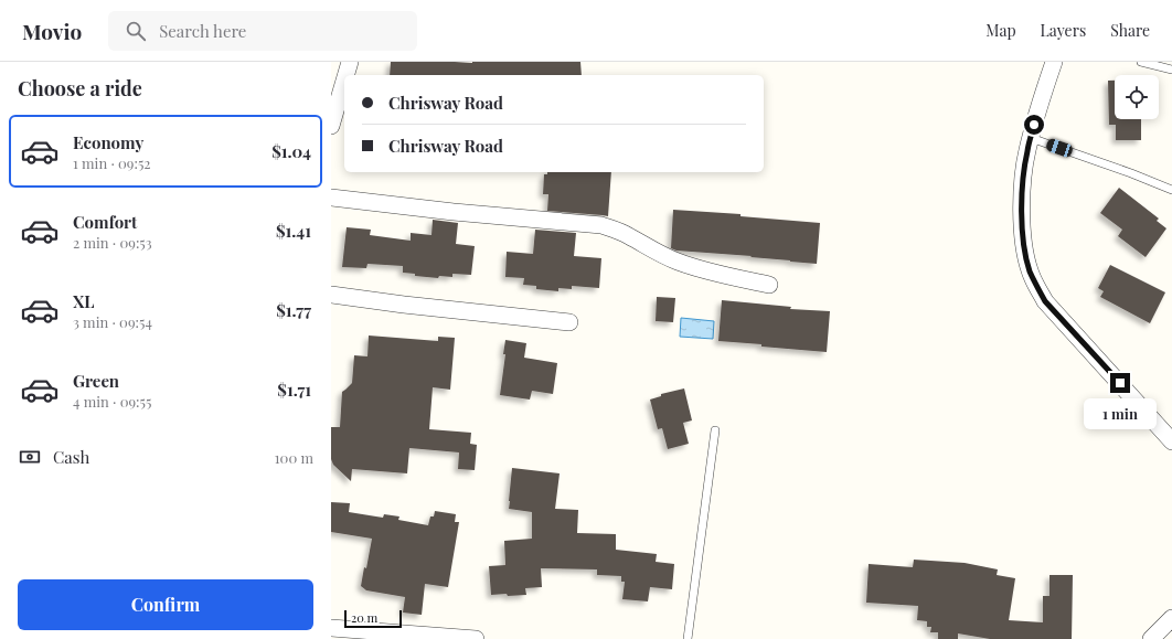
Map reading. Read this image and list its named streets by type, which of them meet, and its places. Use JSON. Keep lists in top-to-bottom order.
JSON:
{
  "scale_bar": "20 m",
  "page": {
    "header": "Movio",
    "search": "Search here",
    "nav": ["Map", "Layers", "Share"],
    "heading": "Choose a ride",
    "banner": ["Chrisway Road", "Chrisway Road"],
    "list": [
      {
        "name": "Economy",
        "note": "1 min · 09:52",
        "value": "$1.04"
      },
      {
        "name": "Comfort",
        "note": "2 min · 09:53",
        "value": "$1.41"
      },
      {
        "name": "XL",
        "note": "3 min · 09:54",
        "value": "$1.77"
      },
      {
        "name": "Green",
        "note": "4 min · 09:55",
        "value": "$1.71"
      }
    ],
    "bubble": "1 min",
    "pay": ["Cash", "100 m"],
    "buttons": "Confirm",
    "scale": "20 m"
  }
}
